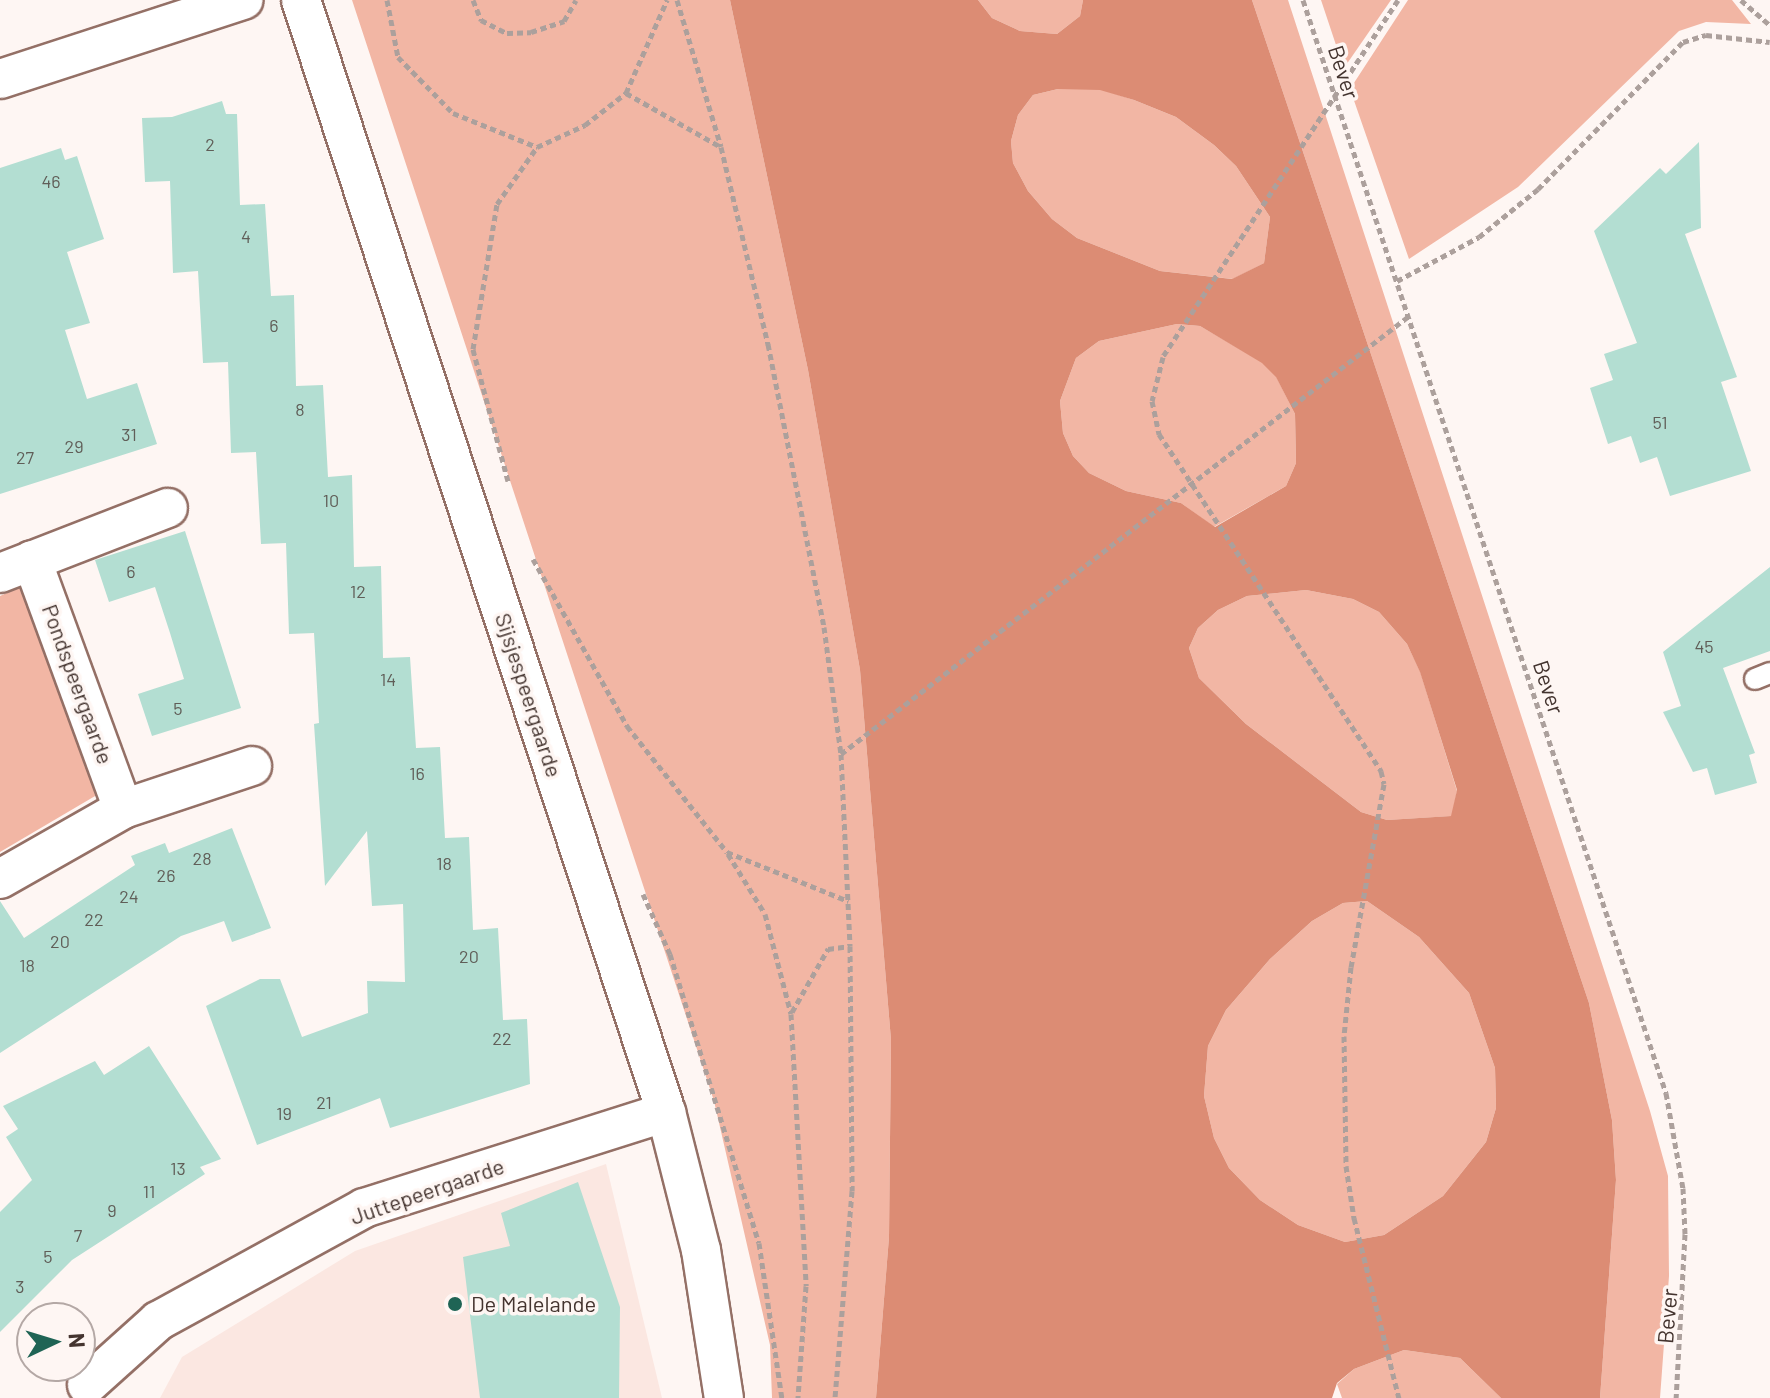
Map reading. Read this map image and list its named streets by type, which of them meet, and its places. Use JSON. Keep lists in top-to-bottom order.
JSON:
{
  "streets": {
    "street": ["Pondspeergaarde", "Sijsjespeergaarde", "Juttepeergaarde"],
    "path": ["Bever"]
  },
  "crossings": [
    ["Sijsjespeergaarde", "Juttepeergaarde"]
  ],
  "places": ["De Malelande"],
  "house_numbers": [
    "2",
    "46",
    "4",
    "6",
    "8",
    "51",
    "31",
    "29",
    "27",
    "10",
    "6",
    "12",
    "45",
    "14",
    "5",
    "16",
    "28",
    "18",
    "26",
    "24",
    "22",
    "20",
    "20",
    "18",
    "22",
    "21",
    "19",
    "13",
    "11",
    "9",
    "7",
    "5",
    "3"
  ],
  "north": "right"
}
